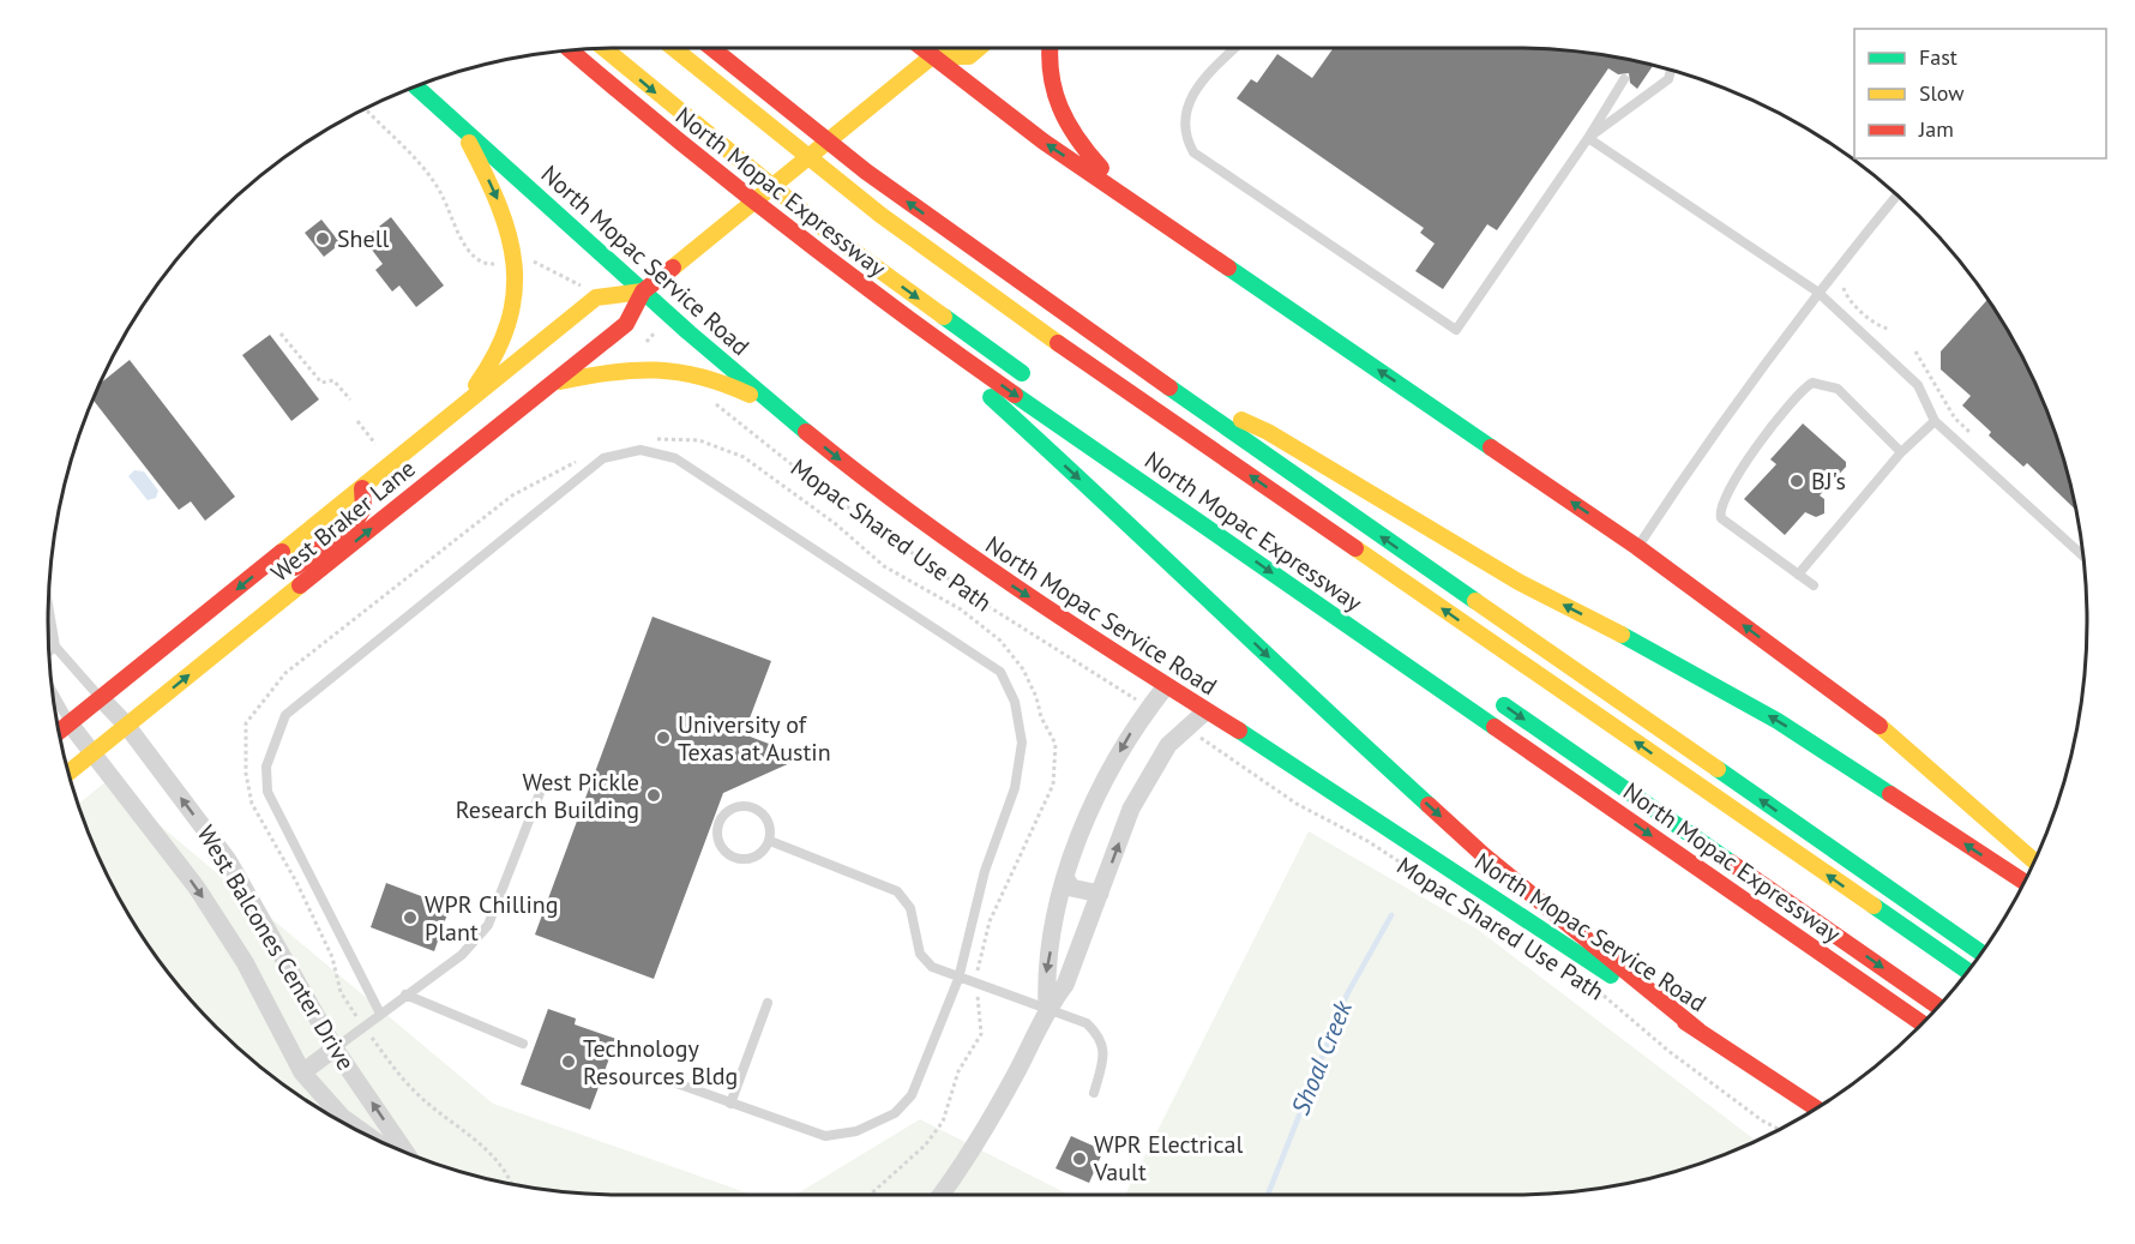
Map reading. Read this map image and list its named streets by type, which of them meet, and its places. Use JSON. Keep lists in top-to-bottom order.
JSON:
{
  "streets": {
    "main road": ["North Mopac Expressway", "North Mopac Service Road", "West Braker Lane"],
    "street": ["West Balcones Center Drive"],
    "path": ["Mopac Shared Use Path"]
  },
  "crossings": [
    ["North Mopac Service Road", "West Braker Lane"],
    ["West Braker Lane", "West Balcones Center Drive"]
  ],
  "water": ["Shoal Creek"],
  "places": [
    "Shell",
    "BJ's",
    "University of Texas at Austin",
    "West Pickle Research Building",
    "WPR Chilling Plant",
    "Technology Resources Bldg",
    "WPR Electrical Vault"
  ],
  "legend": ["Fast", "Slow", "Jam"]
}
